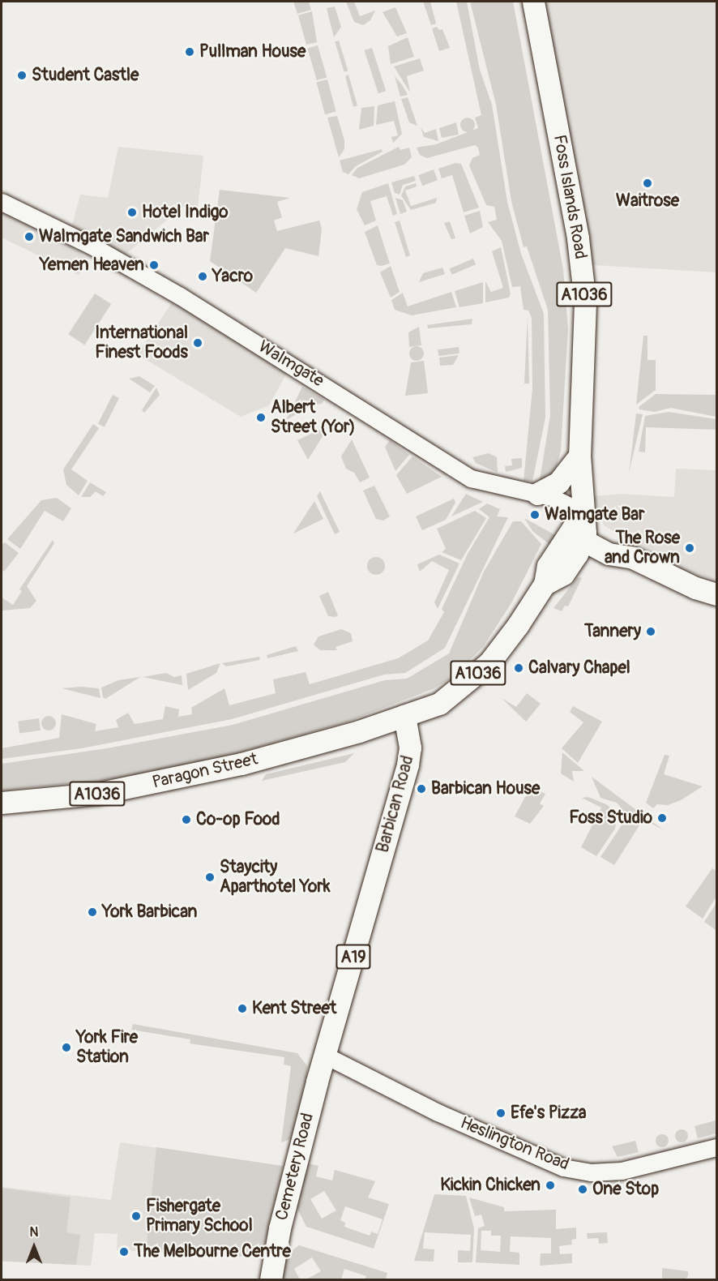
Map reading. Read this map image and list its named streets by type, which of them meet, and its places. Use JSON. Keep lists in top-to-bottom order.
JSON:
{
  "streets": {
    "main road": [
      "Foss Islands Road",
      "A1036",
      "Paragon Street",
      "Barbican Road",
      "A19",
      "Cemetery Road"
    ],
    "street": ["Walmgate", "Heslington Road"]
  },
  "crossings": [
    ["Foss Islands Road", "A1036"],
    ["Foss Islands Road", "Walmgate"],
    ["A1036", "Walmgate"],
    ["A1036", "Paragon Street"],
    ["A1036", "Barbican Road"],
    ["Paragon Street", "Barbican Road"],
    ["Barbican Road", "Heslington Road"],
    ["Barbican Road", "Cemetery Road"],
    ["Heslington Road", "Cemetery Road"]
  ],
  "places": [
    "Pullman House",
    "Student Castle",
    "Waitrose",
    "Hotel Indigo",
    "Walmgate Sandwich Bar",
    "Yemen Heaven",
    "Yacro",
    "International Finest Foods",
    "Albert Street (Yor)",
    "Walmgate Bar",
    "The Rose and Crown",
    "Tannery",
    "Calvary Chapel",
    "Barbican House",
    "Foss Studio",
    "Co-op Food",
    "Staycity Aparthotel York",
    "York Barbican",
    "Kent Street",
    "York Fire Station",
    "Efe's Pizza",
    "Kickin Chicken",
    "One Stop",
    "Fishergate Primary School",
    "The Melbourne Centre"
  ],
  "north": "top"
}
